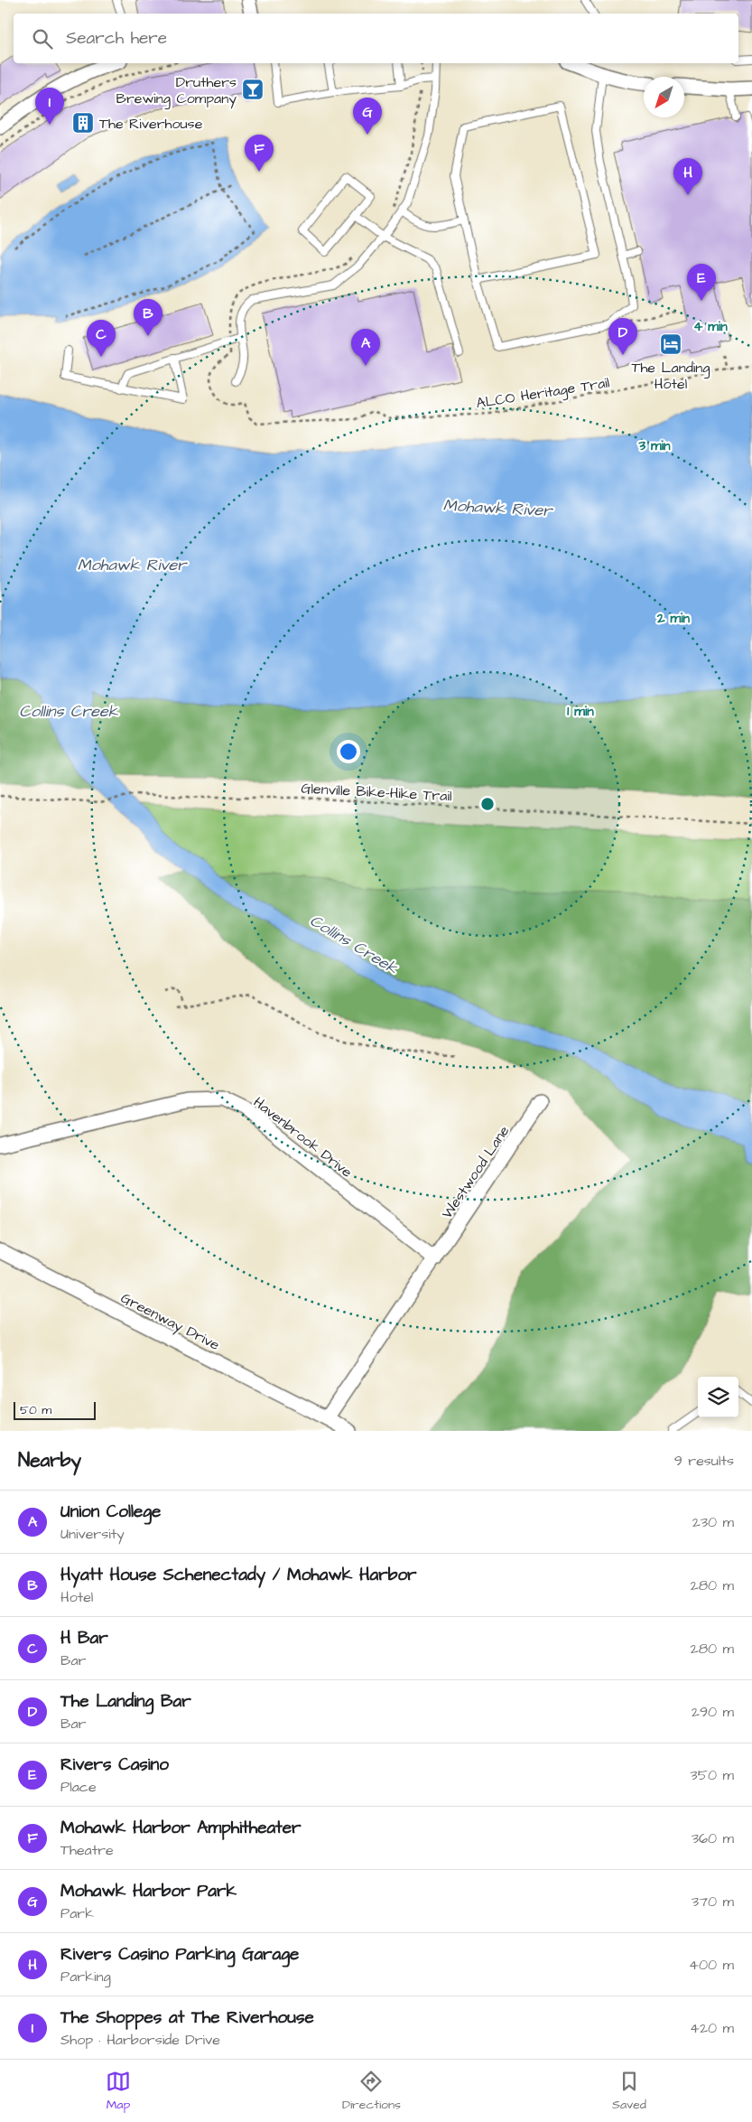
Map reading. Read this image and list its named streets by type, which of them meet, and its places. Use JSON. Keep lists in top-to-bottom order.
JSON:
{
  "streets": {
    "street": ["Havenbrook Drive", "Westwood Lane", "Greenway Drive"],
    "path": ["ALCO Heritage Trail", "Glenville Bike-Hike Trail"]
  },
  "crossings": [
    ["Havenbrook Drive", "Westwood Lane"]
  ],
  "water": ["Mohawk River", "Collins Creek"],
  "places": {
    "bar": ["Druthers Brewing Company"],
    "building": ["The Riverhouse"],
    "hotel": ["The Landing Hotel"]
  },
  "scale_bar": "50 m",
  "north": "bottom left",
  "page": {
    "search": "Search here",
    "pins": [
      "I",
      "G",
      "F",
      "H",
      "E",
      "B",
      "D",
      "C",
      "A"
    ],
    "scale": "50 m",
    "heading": ["Nearby", "9 results"],
    "list": [
      {
        "mark": "A",
        "name": "Union College",
        "note": "University",
        "value": "230 m"
      },
      {
        "mark": "B",
        "name": "Hyatt House Schenectady / Mohawk Harbor",
        "note": "Hotel",
        "value": "280 m"
      },
      {
        "mark": "C",
        "name": "H Bar",
        "note": "Bar",
        "value": "280 m"
      },
      {
        "mark": "D",
        "name": "The Landing Bar",
        "note": "Bar",
        "value": "290 m"
      },
      {
        "mark": "E",
        "name": "Rivers Casino",
        "note": "Place",
        "value": "350 m"
      },
      {
        "mark": "F",
        "name": "Mohawk Harbor Amphitheater",
        "note": "Theatre",
        "value": "360 m"
      },
      {
        "mark": "G",
        "name": "Mohawk Harbor Park",
        "note": "Park",
        "value": "370 m"
      },
      {
        "mark": "H",
        "name": "Rivers Casino Parking Garage",
        "note": "Parking",
        "value": "400 m"
      },
      {
        "mark": "I",
        "name": "The Shoppes at The Riverhouse",
        "note": "Shop · Harborside Drive",
        "value": "420 m"
      }
    ],
    "nav": ["Map", "Directions", "Saved"]
  },
  "rings": [
    "4 min",
    "3 min",
    "2 min",
    "1 min"
  ]
}
